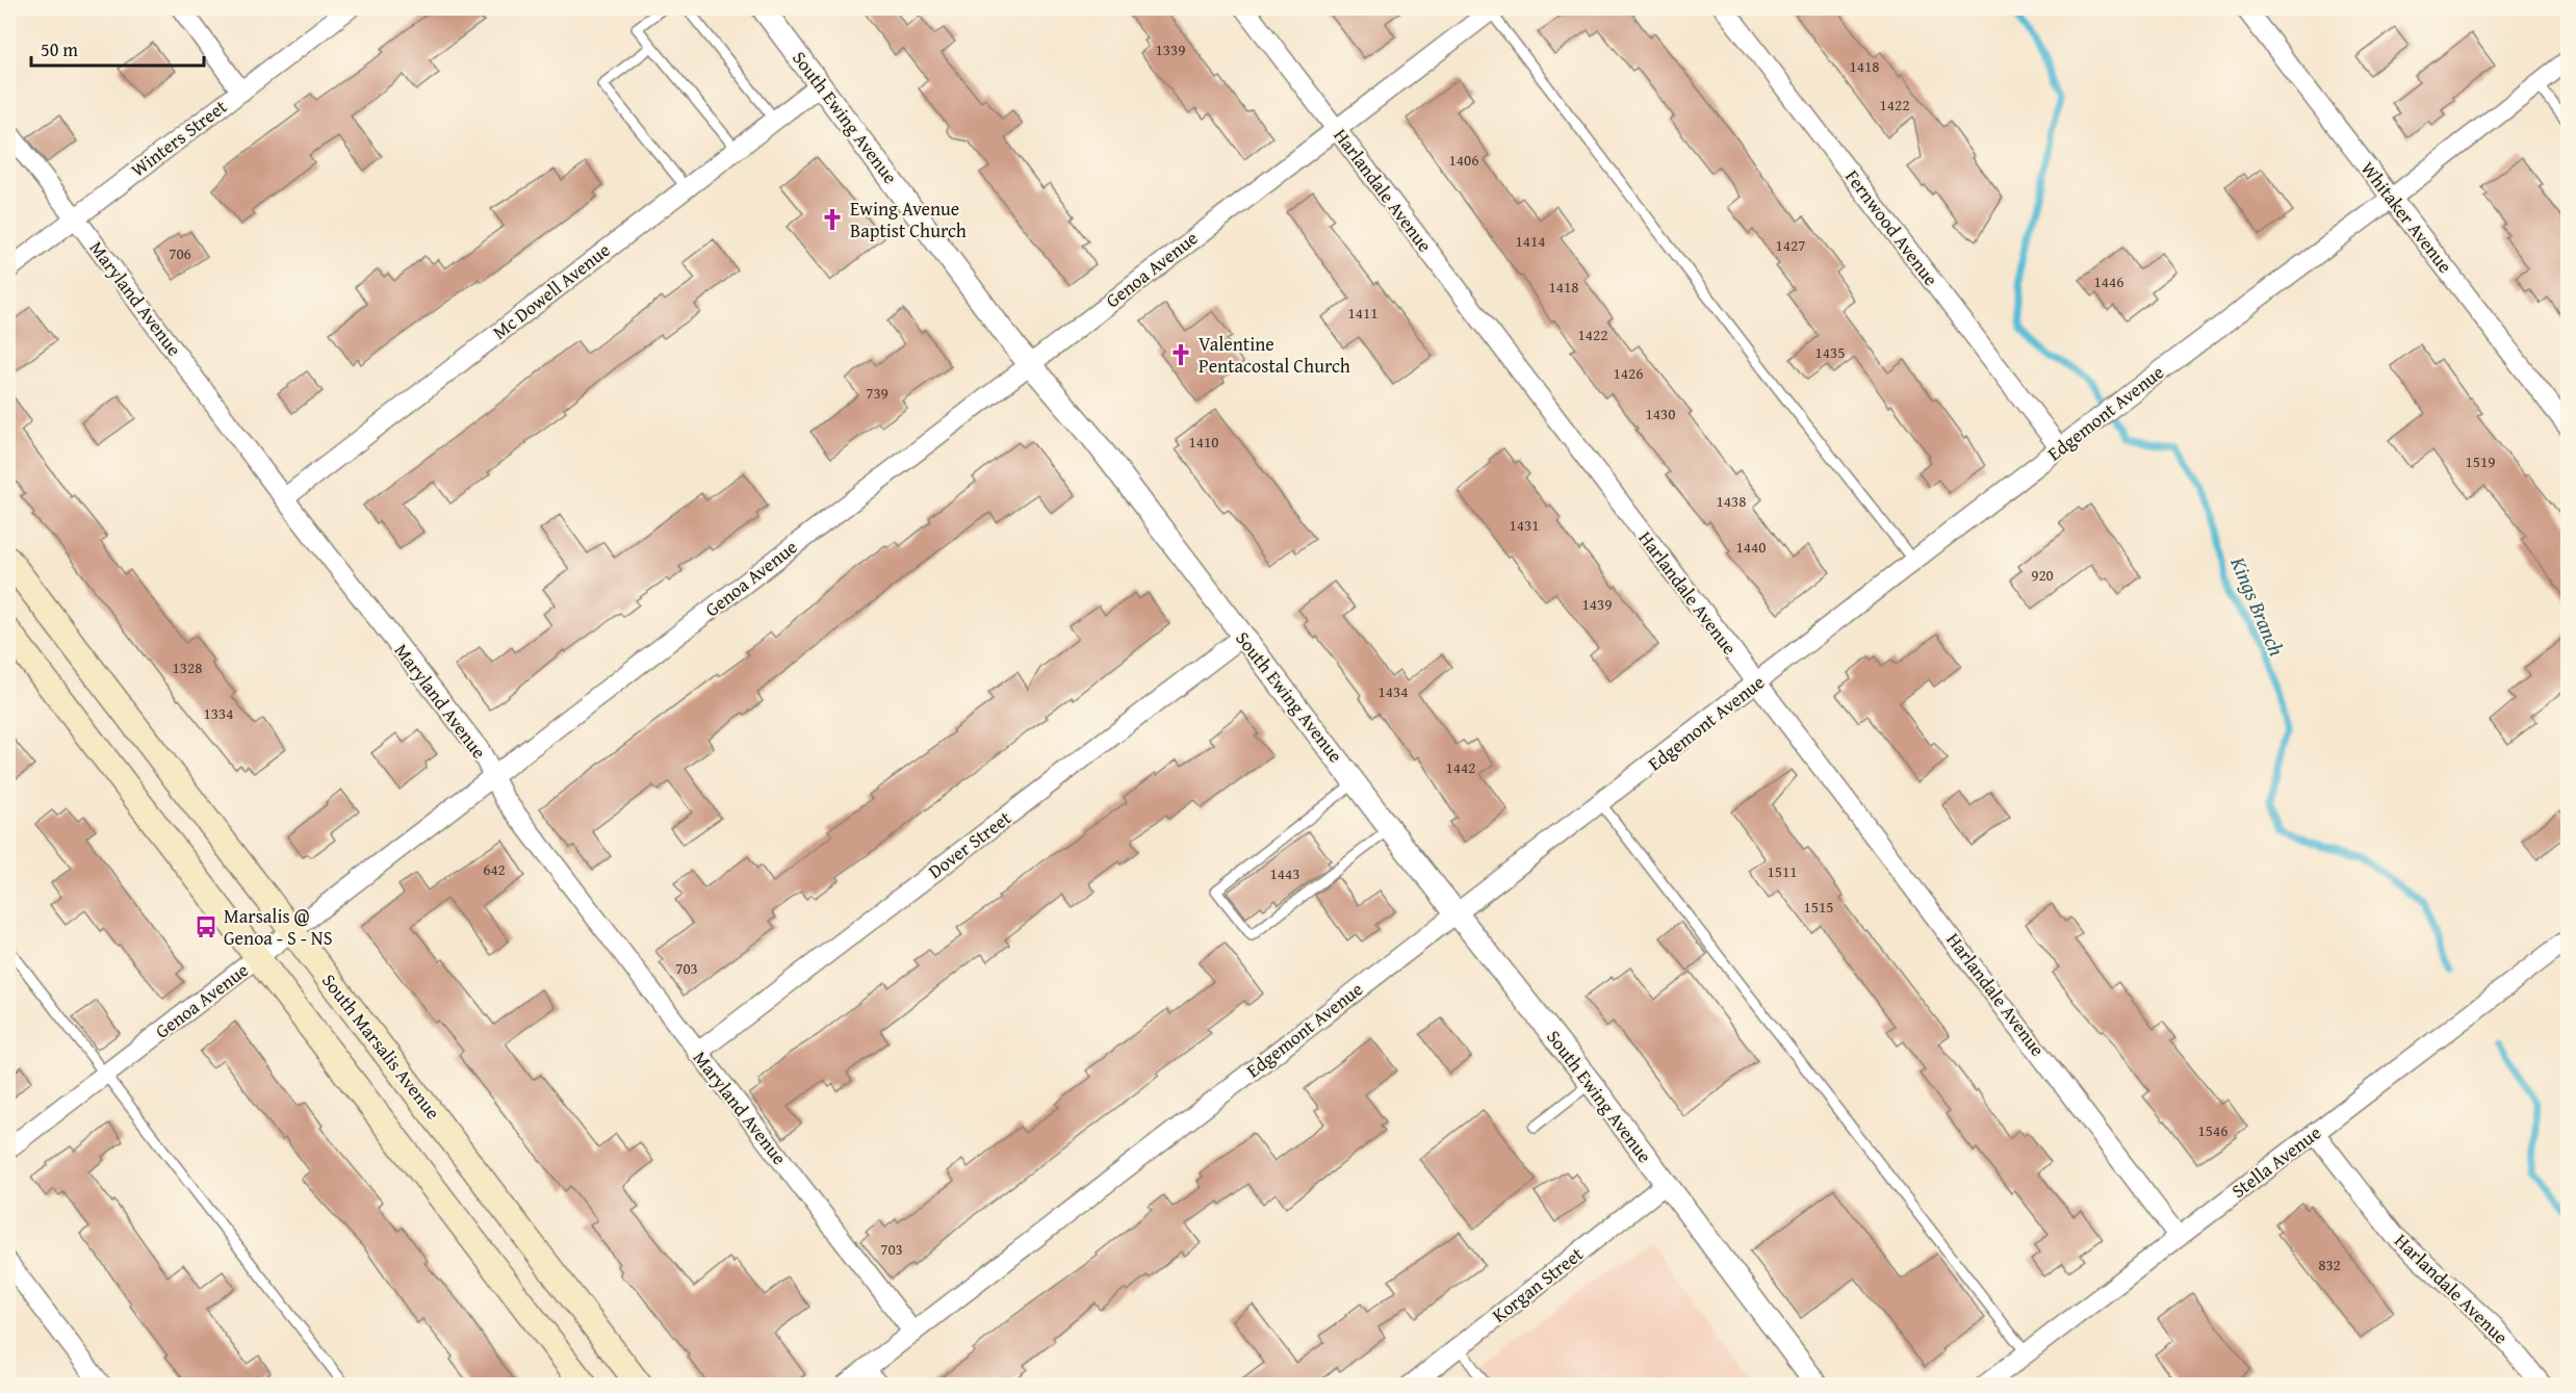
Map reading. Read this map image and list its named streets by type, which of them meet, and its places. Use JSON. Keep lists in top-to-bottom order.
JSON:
{
  "streets": {
    "main road": ["South Marsalis Avenue"],
    "street": [
      "South Ewing Avenue",
      "Winters Street",
      "Harlandale Avenue",
      "Whitaker Avenue",
      "Fernwood Avenue",
      "Genoa Avenue",
      "Mc Dowell Avenue",
      "Maryland Avenue",
      "Edgemont Avenue",
      "Dover Street",
      "Stella Avenue",
      "Korgan Street"
    ]
  },
  "crossings": [
    ["South Ewing Avenue", "Genoa Avenue"],
    ["South Ewing Avenue", "Mc Dowell Avenue"],
    ["South Ewing Avenue", "Edgemont Avenue"],
    ["South Ewing Avenue", "Dover Street"],
    ["South Ewing Avenue", "Korgan Street"],
    ["Winters Street", "Maryland Avenue"],
    ["Harlandale Avenue", "Genoa Avenue"],
    ["Harlandale Avenue", "Edgemont Avenue"],
    ["Harlandale Avenue", "Stella Avenue"],
    ["Whitaker Avenue", "Edgemont Avenue"],
    ["Fernwood Avenue", "Edgemont Avenue"],
    ["Genoa Avenue", "Maryland Avenue"],
    ["Genoa Avenue", "South Marsalis Avenue"],
    ["Mc Dowell Avenue", "Maryland Avenue"],
    ["Maryland Avenue", "Edgemont Avenue"],
    ["Maryland Avenue", "Dover Street"]
  ],
  "water": ["Kings Branch"],
  "places": {
    "church": ["Ewing Avenue Baptist Church", "Valentine Pentacostal Church"],
    "bus stop": ["Marsalis @ Genoa - S - NS"]
  },
  "house_numbers": [
    "1339",
    "1418",
    "1422",
    "1406",
    "1414",
    "1427",
    "706",
    "1446",
    "1418",
    "1411",
    "1422",
    "1435",
    "1426",
    "739",
    "1430",
    "1410",
    "1519",
    "1438",
    "1431",
    "1440",
    "920",
    "1439",
    "1328",
    "1434",
    "1334",
    "1442",
    "642",
    "1511",
    "1443",
    "1515",
    "703",
    "1546",
    "703",
    "832"
  ],
  "scale_bar": "50 m"
}
